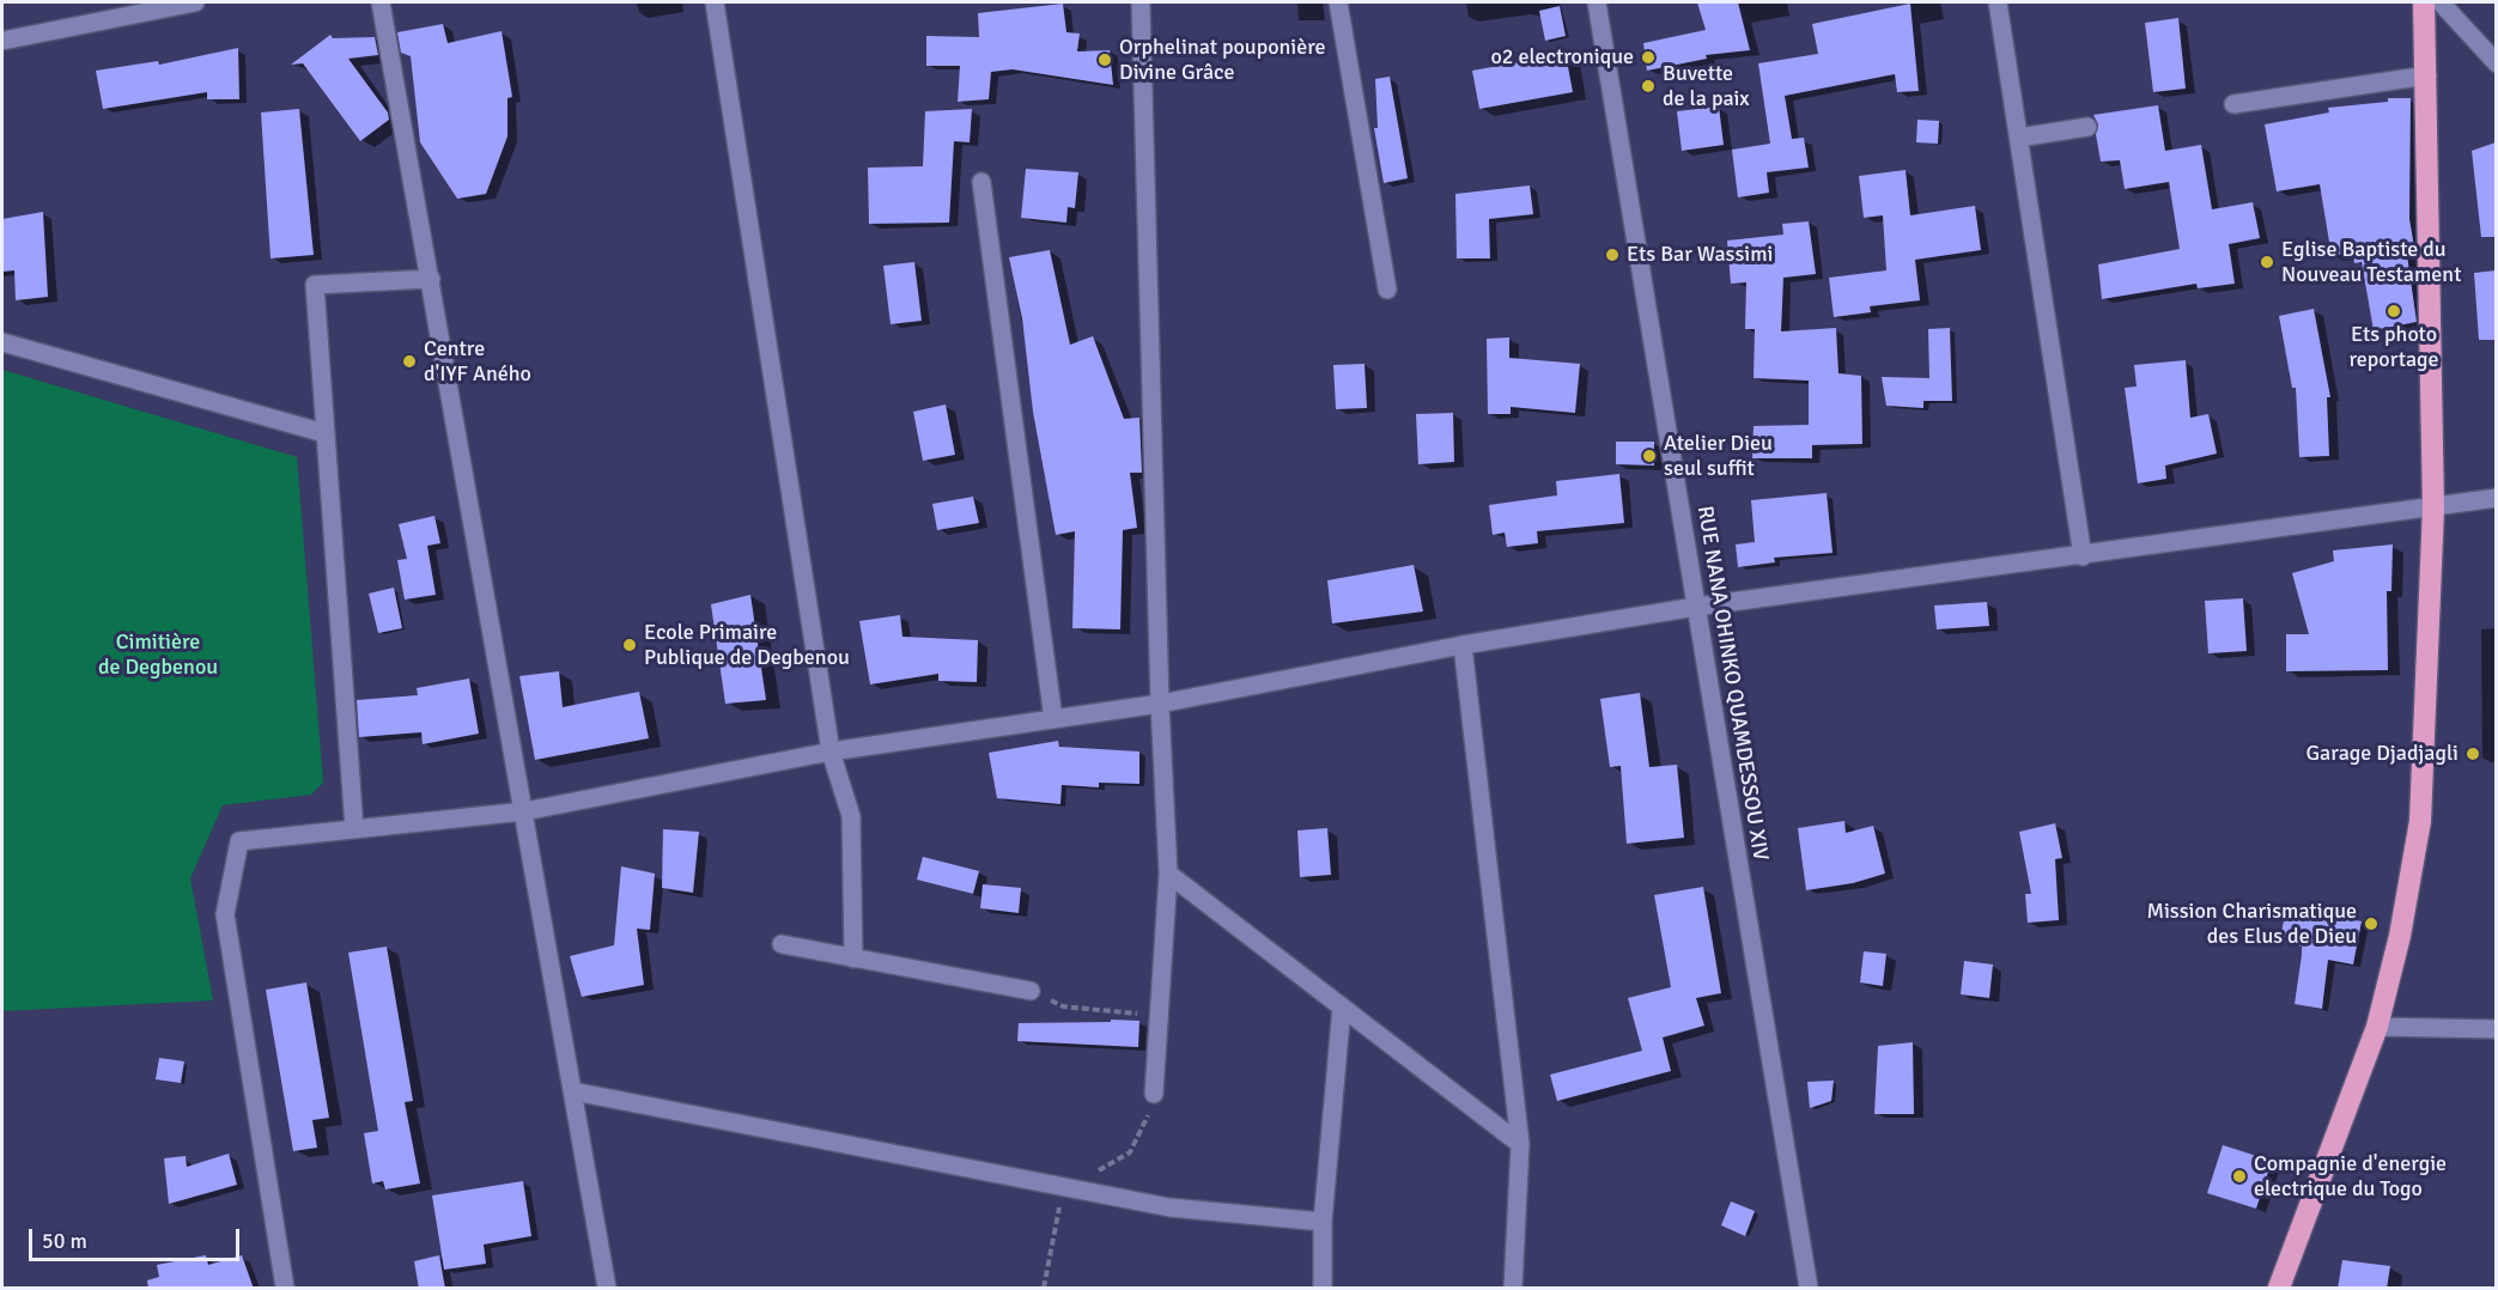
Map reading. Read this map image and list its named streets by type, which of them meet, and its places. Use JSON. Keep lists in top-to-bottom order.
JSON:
{
  "streets": {
    "street": ["RUE NANA OHINKO QUAMDESSOU XIV"]
  },
  "parks": ["Cimitière de Degbenou"],
  "places": [
    "o2 electronique",
    "Orphelinat pouponière Divine Grâce",
    "Buvette de la paix",
    "Ets Bar Wassimi",
    "Eglise Baptiste du Nouveau Testament",
    "Ets photo reportage",
    "Centre d'IYF Aného",
    "Atelier Dieu seul suffit",
    "Ecole Primaire Publique de Degbenou",
    "Garage Djadjagli",
    "Mission Charismatique des Elus de Dieu",
    "Compagnie d'energie electrique du Togo"
  ],
  "scale_bar": "50 m"
}
